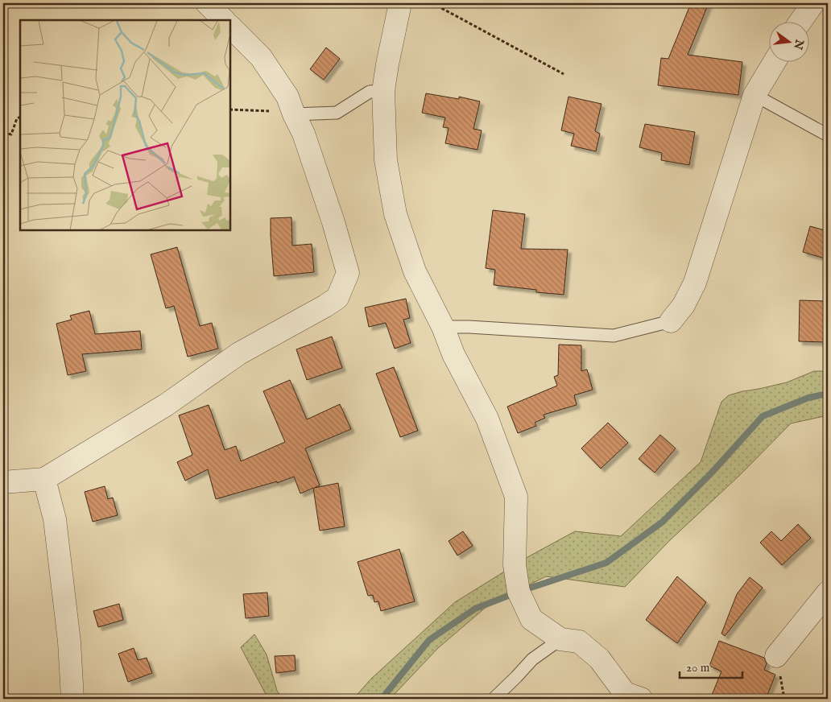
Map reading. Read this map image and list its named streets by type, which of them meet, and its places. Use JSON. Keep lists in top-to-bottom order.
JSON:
{
  "scale_bar": "20 m",
  "north": "right"
}
